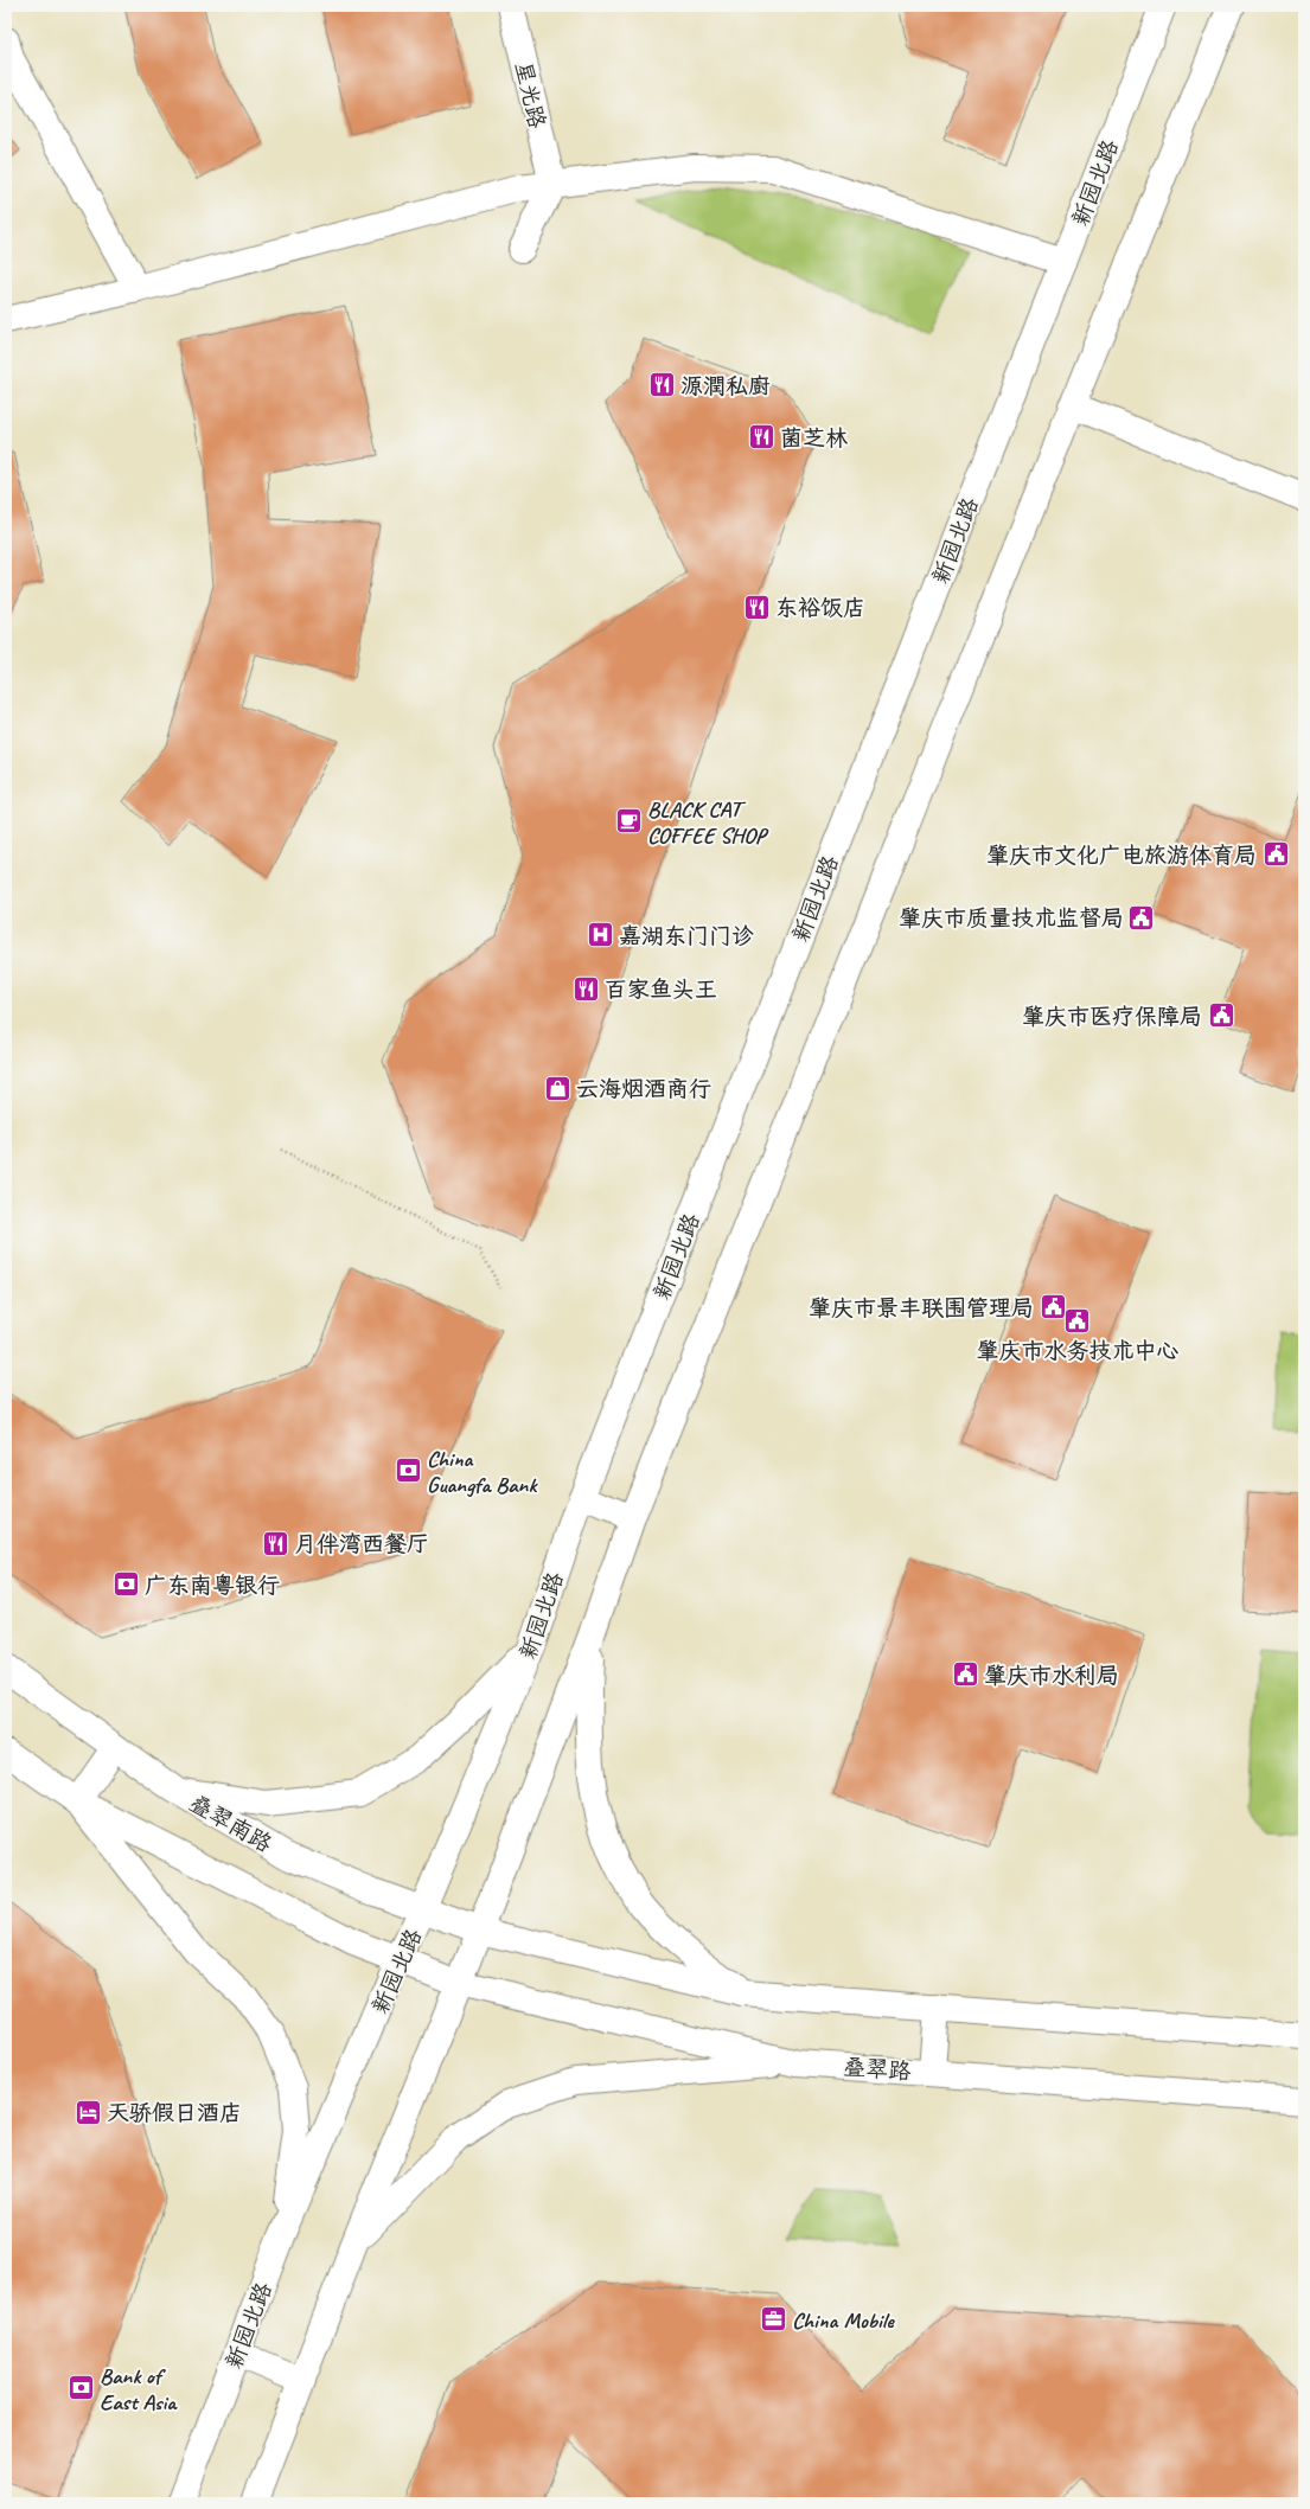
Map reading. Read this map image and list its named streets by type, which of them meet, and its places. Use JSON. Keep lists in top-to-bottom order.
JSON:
{
  "streets": {
    "main road": [
      "星光路",
      "新园北路",
      "叠翠南路",
      "叠翠路"
    ]
  },
  "crossings": [
    ["新园北路", "叠翠南路"]
  ],
  "places": {
    "restaurant": [
      "源潤私廚",
      "菌芝林",
      "东裕饭店",
      "百家鱼头王",
      "月伴湾西餐厅"
    ],
    "cafe": ["BLACK CAT COFFEE SHOP"],
    "public building": [
      "肇庆市文化广电旅游体育局",
      "肇庆市质量技术监督局",
      "肇庆市医疗保障局",
      "肇庆市景丰联围管理局",
      "肇庆市水务技术中心",
      "肇庆市水利局"
    ],
    "hospital": ["嘉湖东门门诊"],
    "shop": ["云海烟酒商行"],
    "bank": ["China Guangfa Bank", "广东南粤银行", "Bank of East Asia"],
    "hotel": ["天骄假日酒店"],
    "office": ["China Mobile"]
  }
}
